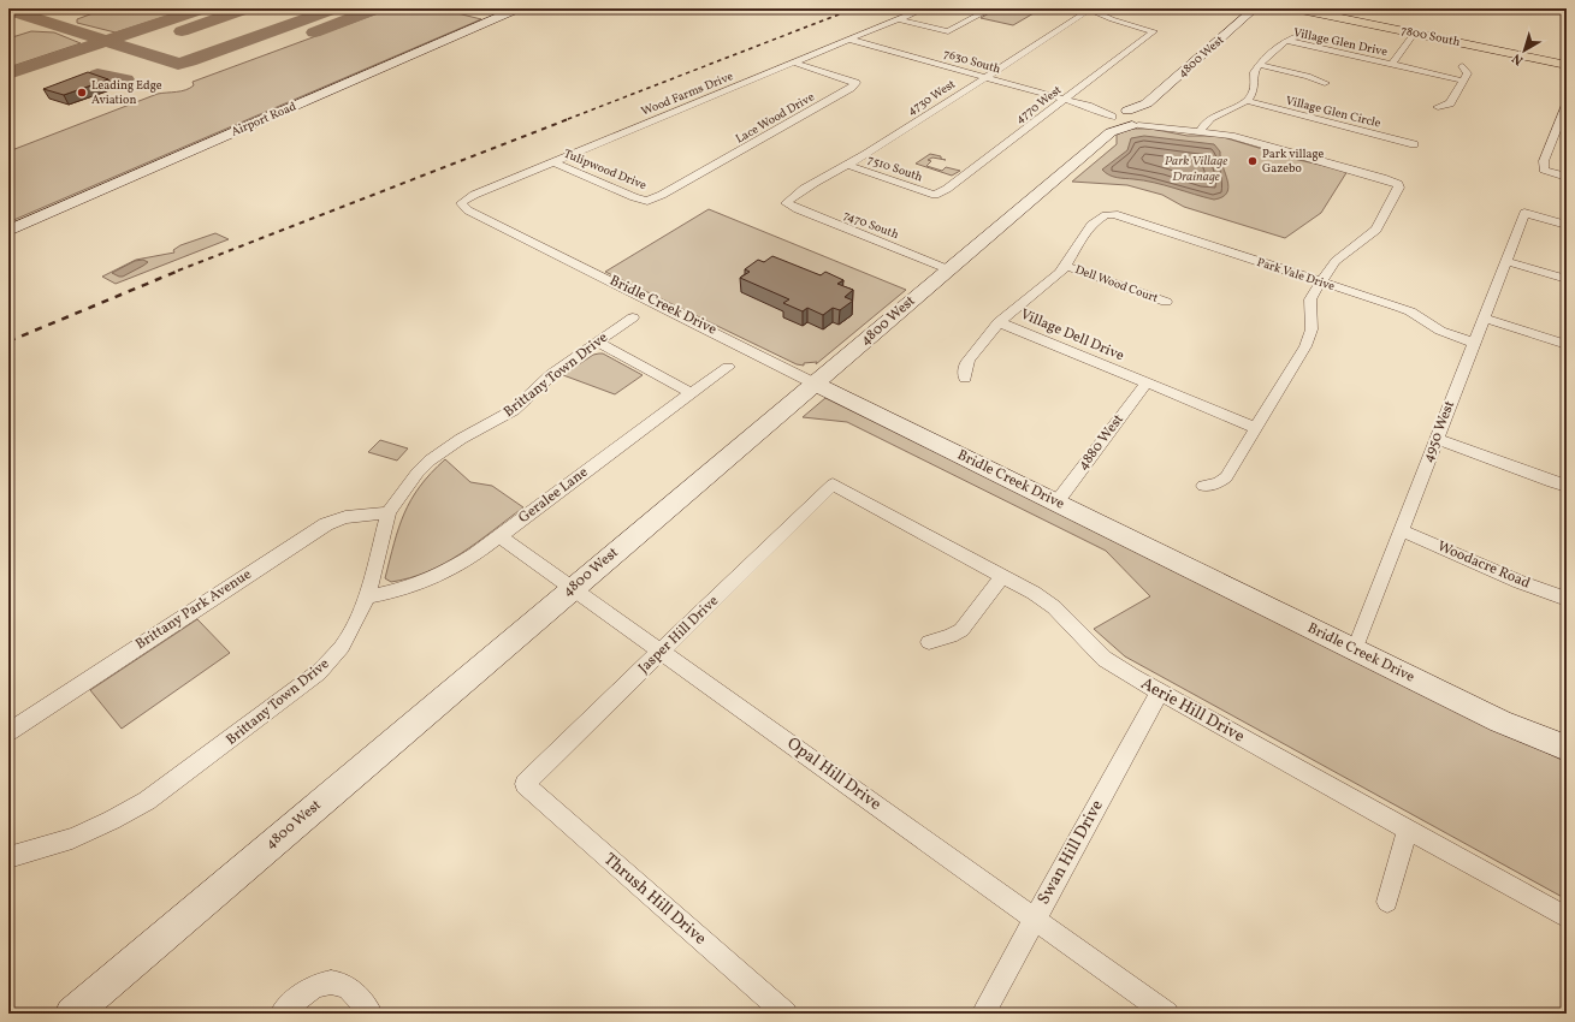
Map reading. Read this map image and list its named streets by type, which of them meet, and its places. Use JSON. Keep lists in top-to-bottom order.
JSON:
{
  "streets": {
    "main road": [
      "7800 South",
      "4800 West",
      "Airport Road",
      "Bridle Creek Drive"
    ],
    "street": [
      "Village Glen Drive",
      "7630 South",
      "Wood Farms Drive",
      "4730 West",
      "4770 West",
      "Village Glen Circle",
      "Lace Wood Drive",
      "7510 South",
      "Tulipwood Drive",
      "7470 South",
      "Park Vale Drive",
      "Dell Wood Court",
      "Village Dell Drive",
      "Brittany Town Drive",
      "4950 West",
      "4880 West",
      "Geralee Lane",
      "Woodacre Road",
      "Brittany Park Avenue",
      "Jasper Hill Drive",
      "Aerie Hill Drive",
      "Opal Hill Drive",
      "Swan Hill Drive",
      "Thrush Hill Drive"
    ]
  },
  "crossings": [
    ["Village Glen Drive", "Village Glen Circle"],
    ["4800 West", "7630 South"],
    ["4800 West", "7470 South"],
    ["4800 West", "Bridle Creek Drive"],
    ["4800 West", "Opal Hill Drive"],
    ["7630 South", "Wood Farms Drive"],
    ["7630 South", "4730 West"],
    ["7630 South", "4770 West"],
    ["Wood Farms Drive", "Lace Wood Drive"],
    ["Wood Farms Drive", "Tulipwood Drive"],
    ["Wood Farms Drive", "Bridle Creek Drive"],
    ["4730 West", "4770 West"],
    ["4730 West", "7510 South"],
    ["4730 West", "7470 South"],
    ["4770 West", "7510 South"],
    ["Lace Wood Drive", "Tulipwood Drive"],
    ["Park Vale Drive", "Village Dell Drive"],
    ["Park Vale Drive", "4950 West"],
    ["Dell Wood Court", "Village Dell Drive"],
    ["Bridle Creek Drive", "4950 West"],
    ["Bridle Creek Drive", "4880 West"],
    ["Village Dell Drive", "4880 West"],
    ["Brittany Town Drive", "Geralee Lane"],
    ["Brittany Town Drive", "Brittany Park Avenue"],
    ["4950 West", "Woodacre Road"],
    ["Geralee Lane", "Opal Hill Drive"],
    ["Jasper Hill Drive", "Aerie Hill Drive"],
    ["Jasper Hill Drive", "Opal Hill Drive"],
    ["Jasper Hill Drive", "Thrush Hill Drive"],
    ["Aerie Hill Drive", "Swan Hill Drive"],
    ["Opal Hill Drive", "Swan Hill Drive"]
  ],
  "water": ["Park Village Drainage"],
  "places": ["Leading Edge Aviation", "Park village Gazebo"],
  "north": "bottom left"
}
